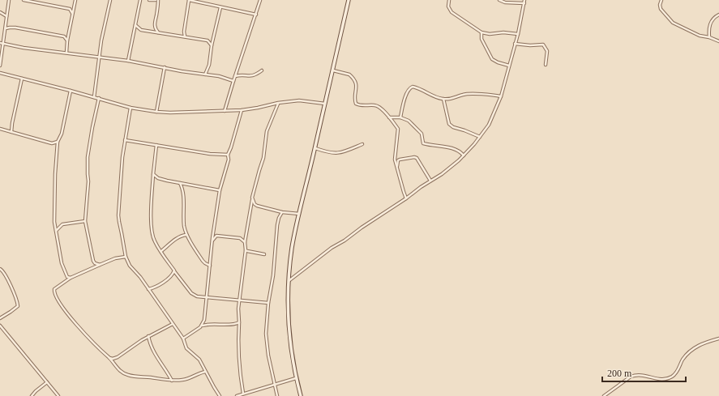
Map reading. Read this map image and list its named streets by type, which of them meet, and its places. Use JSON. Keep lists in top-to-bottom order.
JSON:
{
  "scale_bar": "200 m"
}
